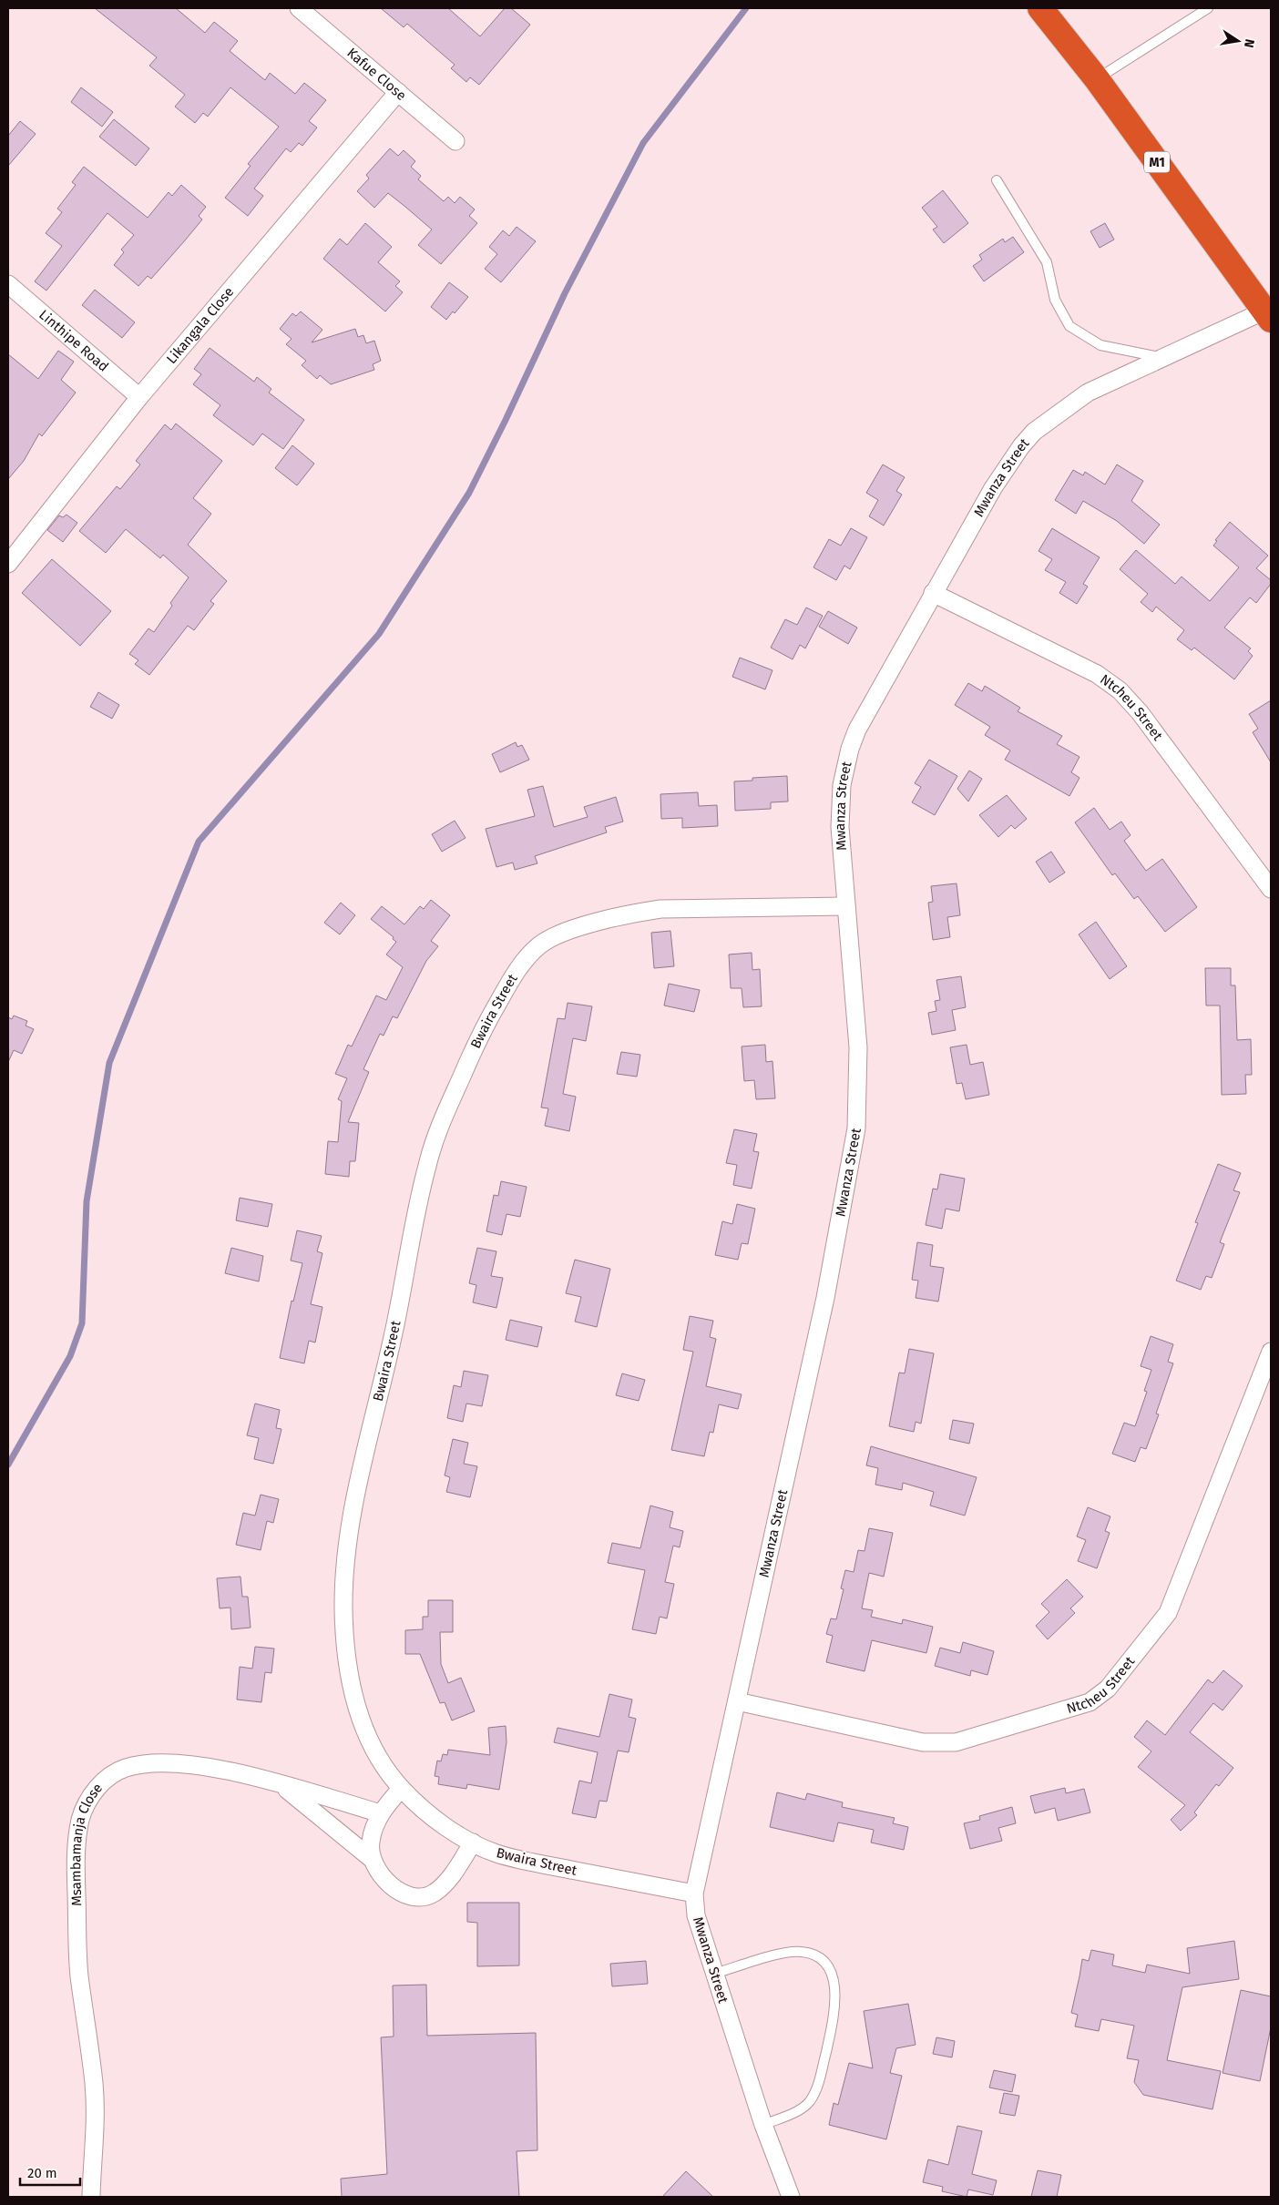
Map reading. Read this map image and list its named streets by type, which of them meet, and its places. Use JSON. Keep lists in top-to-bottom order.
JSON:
{
  "streets": {
    "highway": ["M1"],
    "street": [
      "Kafue Close",
      "Likangala Close",
      "Linthipe Road",
      "Mwanza Street",
      "Ntcheu Street",
      "Bwaira Street",
      "Msambamanja Close"
    ]
  },
  "crossings": [
    ["Kafue Close", "Likangala Close"],
    ["M1", "Mwanza Street"],
    ["Likangala Close", "Linthipe Road"],
    ["Mwanza Street", "Ntcheu Street"],
    ["Mwanza Street", "Bwaira Street"],
    ["Bwaira Street", "Msambamanja Close"]
  ],
  "scale_bar": "20 m",
  "north": "right"
}
